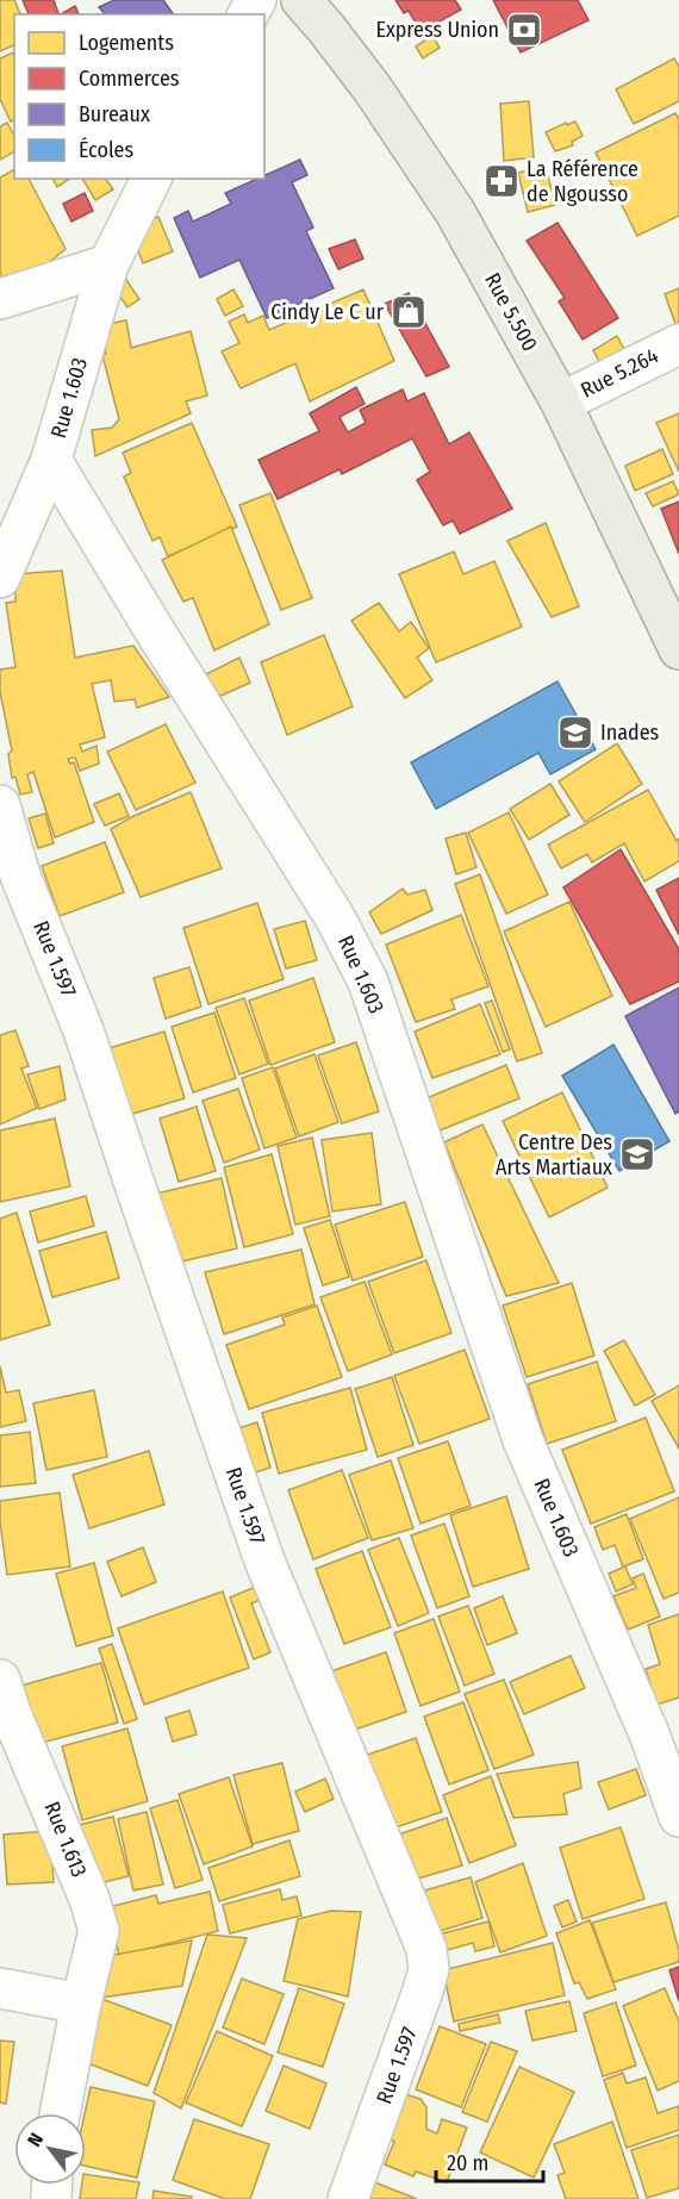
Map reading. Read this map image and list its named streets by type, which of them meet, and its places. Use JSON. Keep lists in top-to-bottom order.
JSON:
{
  "streets": {
    "main road": ["Rue 5.500"],
    "street": [
      "Rue 5.264",
      "Rue 1.603",
      "Rue 1.597",
      "Rue 1.613"
    ]
  },
  "crossings": [
    ["Rue 5.500", "Rue 5.264"]
  ],
  "places": {
    "bank": ["Express Union"],
    "pharmacy": ["La Référence de Ngousso"],
    "shop": ["Cindy Le C ur"],
    "school or university": ["Inades", "Centre Des Arts Martiaux"]
  },
  "legend": [
    "Logements",
    "Commerces",
    "Bureaux",
    "Écoles"
  ],
  "scale_bar": "20 m",
  "north": "top left"
}
